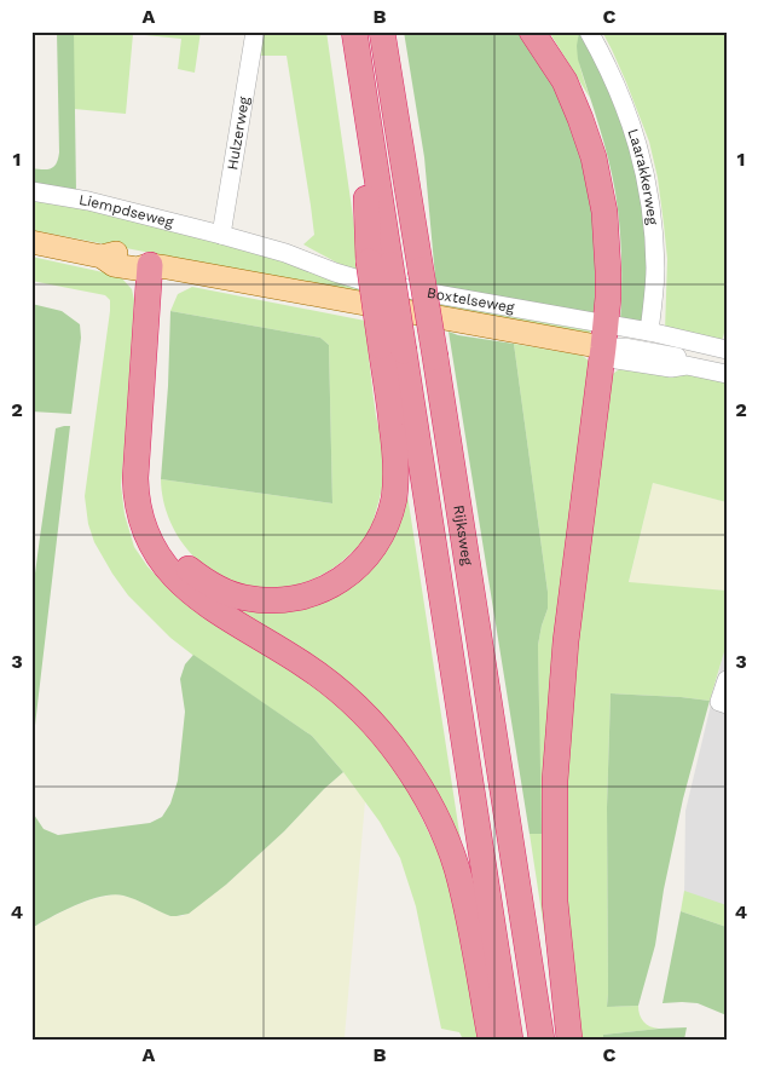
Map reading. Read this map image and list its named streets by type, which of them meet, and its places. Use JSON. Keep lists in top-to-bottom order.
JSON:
{
  "streets": {
    "highway": ["Rijksweg"],
    "main road": ["Boxtelseweg"],
    "street": ["Hulzerweg", "Laarakkerweg", "Liempdseweg"]
  },
  "crossings": [
    ["Hulzerweg", "Liempdseweg"],
    ["Hulzerweg", "Boxtelseweg"],
    ["Laarakkerweg", "Boxtelseweg"],
    ["Liempdseweg", "Boxtelseweg"]
  ],
  "grid": {
    "columns": ["A", "B", "C"],
    "rows": [
      "1",
      "2",
      "3",
      "4"
    ]
  }
}
